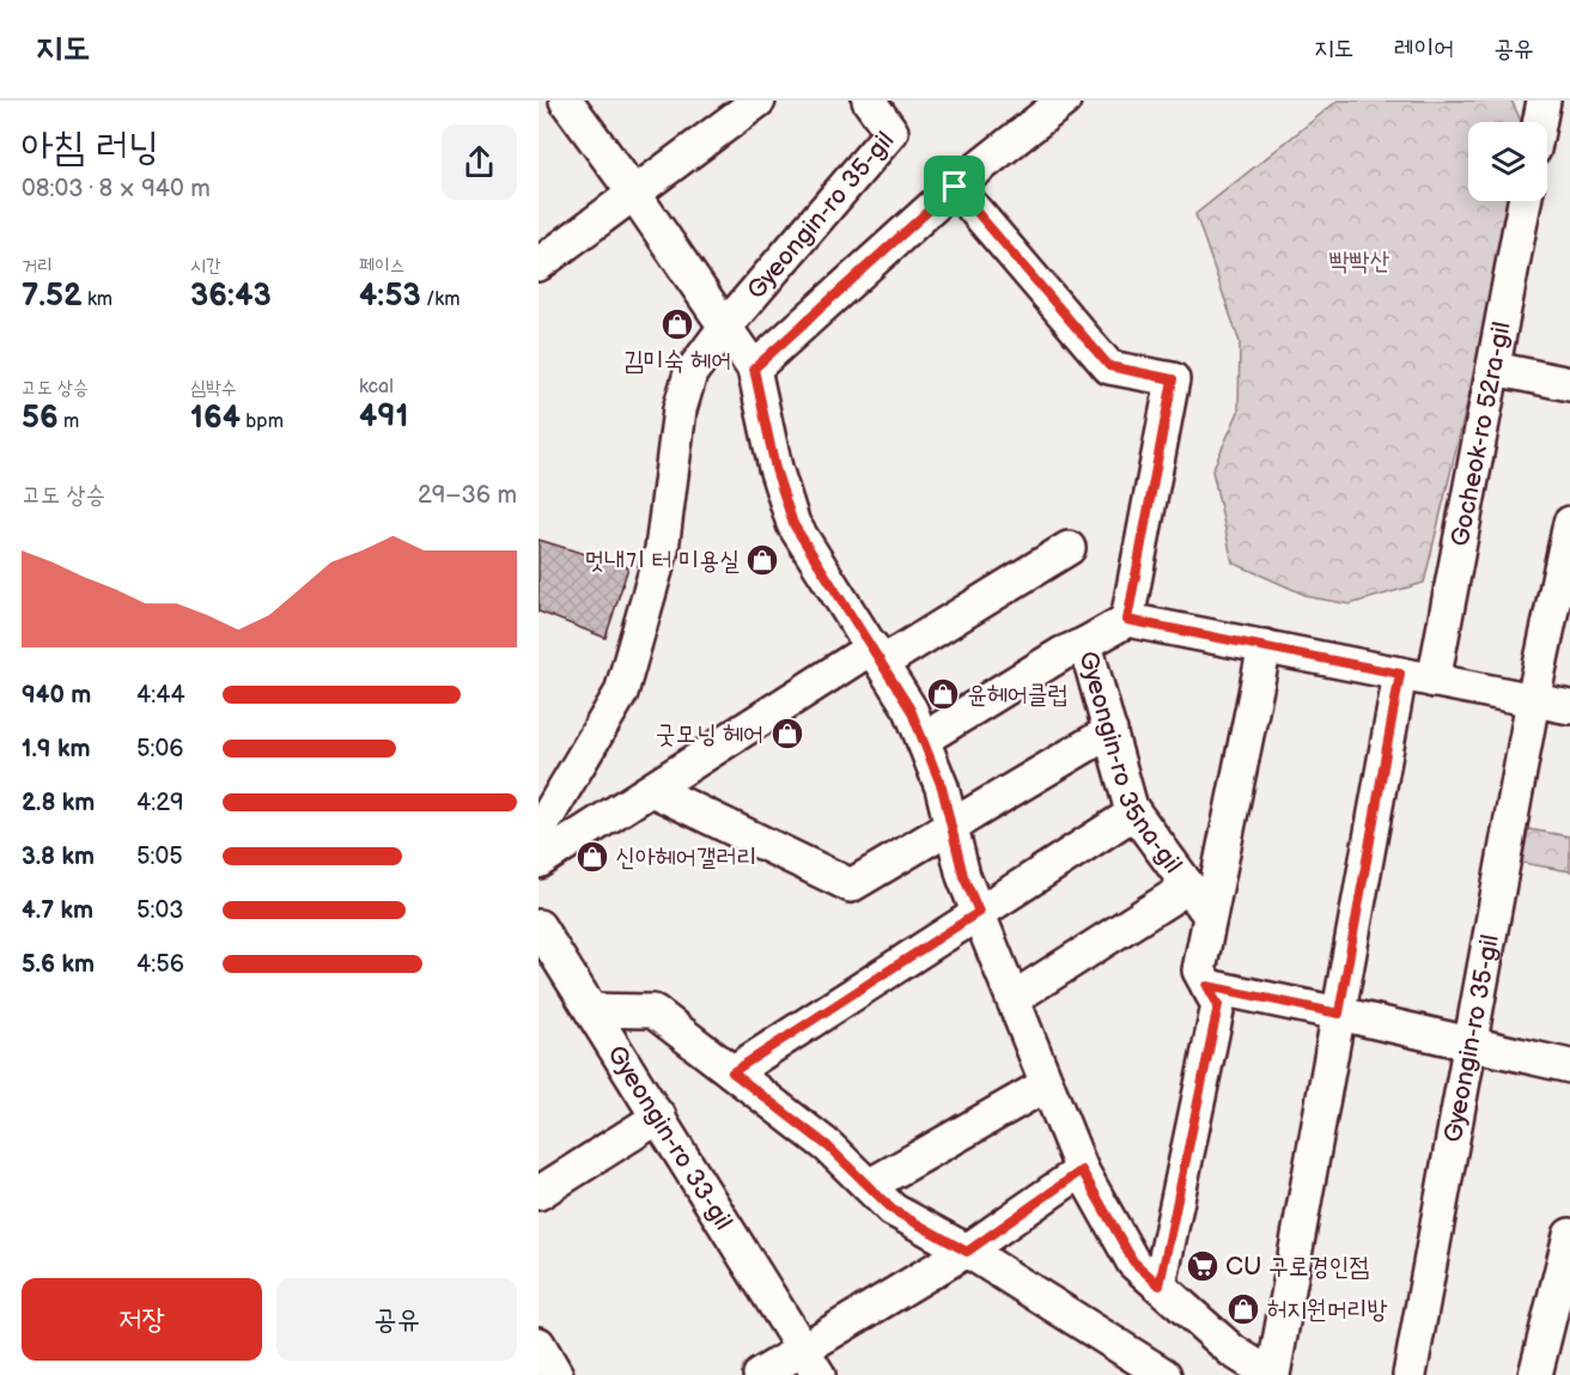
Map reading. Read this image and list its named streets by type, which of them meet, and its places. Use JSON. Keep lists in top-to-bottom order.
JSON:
{
  "streets": {
    "street": [
      "Gyeongin-ro 35-gil",
      "Gocheok-ro 52ra-gil",
      "Gyeongin-ro 35na-gil",
      "Gyeongin-ro 33-gil"
    ]
  },
  "crossings": [
    ["Gyeongin-ro 35-gil", "Gyeongin-ro 35na-gil"]
  ],
  "parks": ["빡빡산"],
  "places": {
    "shop": [
      "김미숙 헤어",
      "멋내기 터 미용실",
      "윤헤어클럽",
      "굿모닝 헤어",
      "신아헤어갤러리",
      "허지원머리방"
    ],
    "supermarket": ["CU 구로경인점"]
  },
  "page": {
    "header": "지도",
    "nav": ["지도", "레이어", "공유"],
    "heading": ["아침 러닝", "08:03 · 8 × 940 m"],
    "stats": [
      ["거리", "7.52 km"],
      ["시간", "36:43"],
      ["페이스", "4:53 /km"],
      ["고도 상승", "56 m"],
      ["심박수", "164 bpm"],
      ["kcal", "491"]
    ],
    "chart": ["고도 상승", "29–36 m"],
    "list": [
      {
        "name": "940 m",
        "note": "4:44"
      },
      {
        "name": "1.9 km",
        "note": "5:06"
      },
      {
        "name": "2.8 km",
        "note": "4:29"
      },
      {
        "name": "3.8 km",
        "note": "5:05"
      },
      {
        "name": "4.7 km",
        "note": "5:03"
      },
      {
        "name": "5.6 km",
        "note": "4:56"
      }
    ],
    "buttons": ["저장", "공유"]
  }
}
